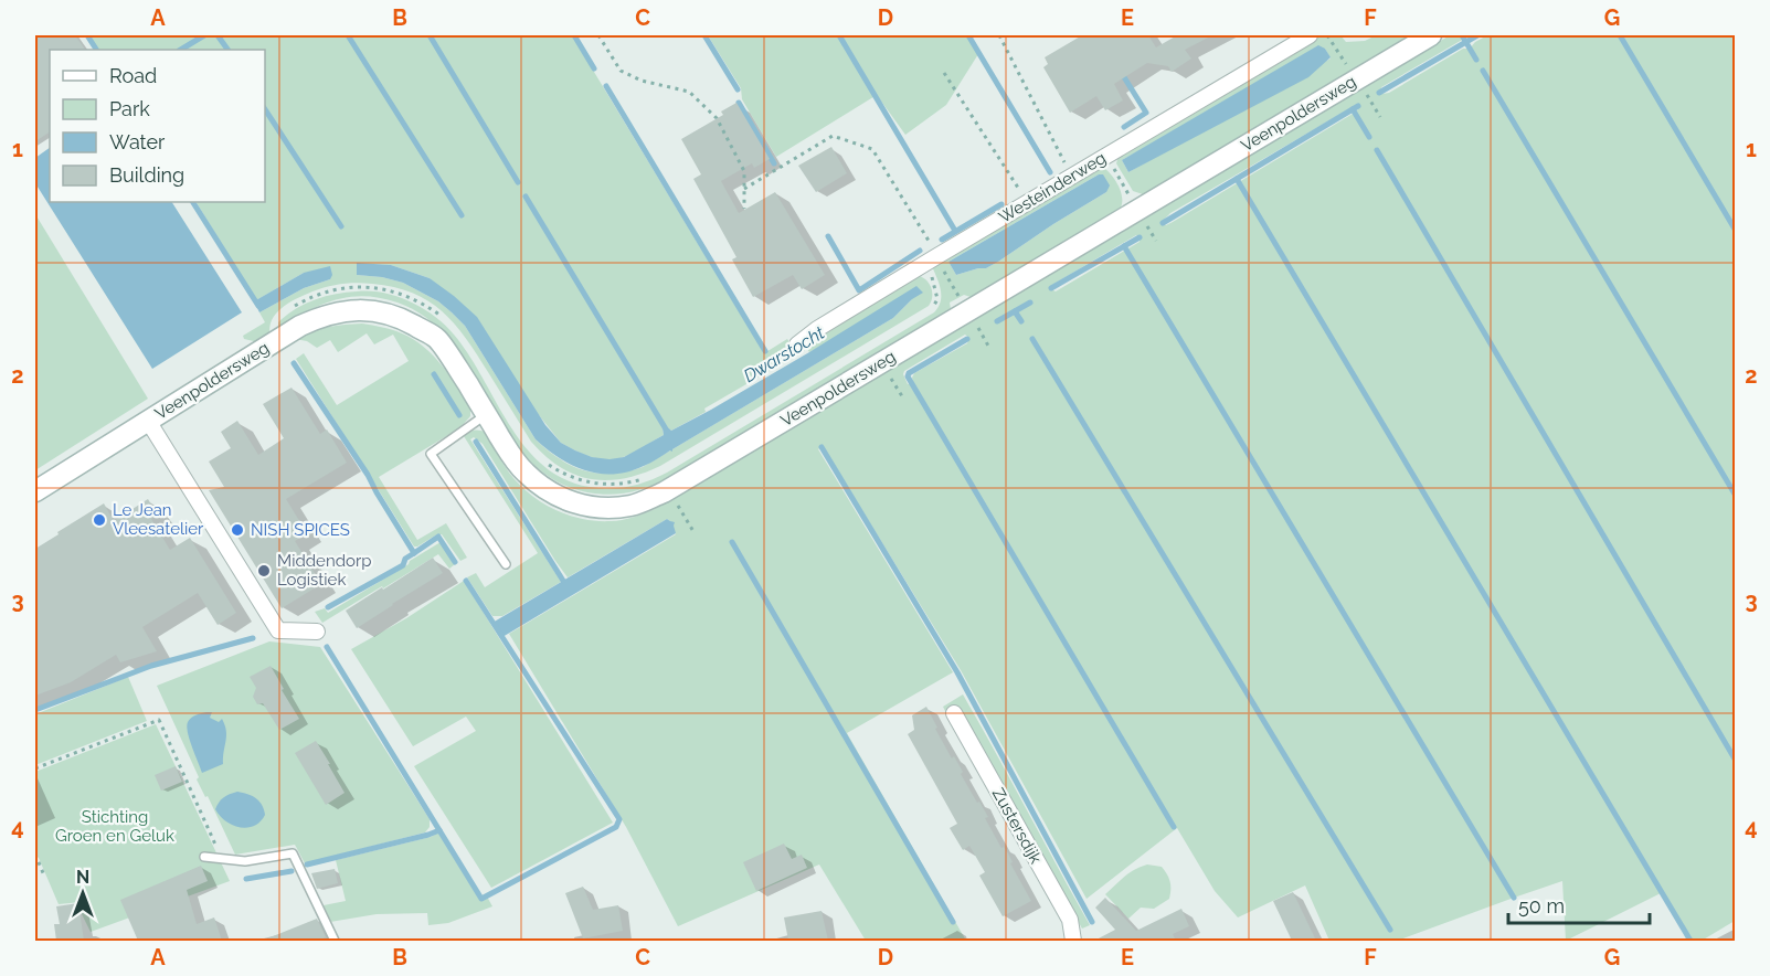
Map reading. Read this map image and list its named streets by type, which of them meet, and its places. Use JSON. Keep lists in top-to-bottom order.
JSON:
{
  "streets": {
    "street": ["Veenpoldersweg", "Westeinderweg", "Zustersdijk"]
  },
  "water": ["Dwarstocht"],
  "parks": ["Stichting Groen en Geluk"],
  "places": ["Le Jean Vleesatelier", "NISH SPICES", "Middendorp Logistiek"],
  "legend": [
    "Road",
    "Park",
    "Water",
    "Building"
  ],
  "scale_bar": "50 m",
  "north": "top",
  "grid": {
    "columns": [
      "A",
      "B",
      "C",
      "D",
      "E",
      "F",
      "G"
    ],
    "rows": [
      "1",
      "2",
      "3",
      "4"
    ]
  }
}
